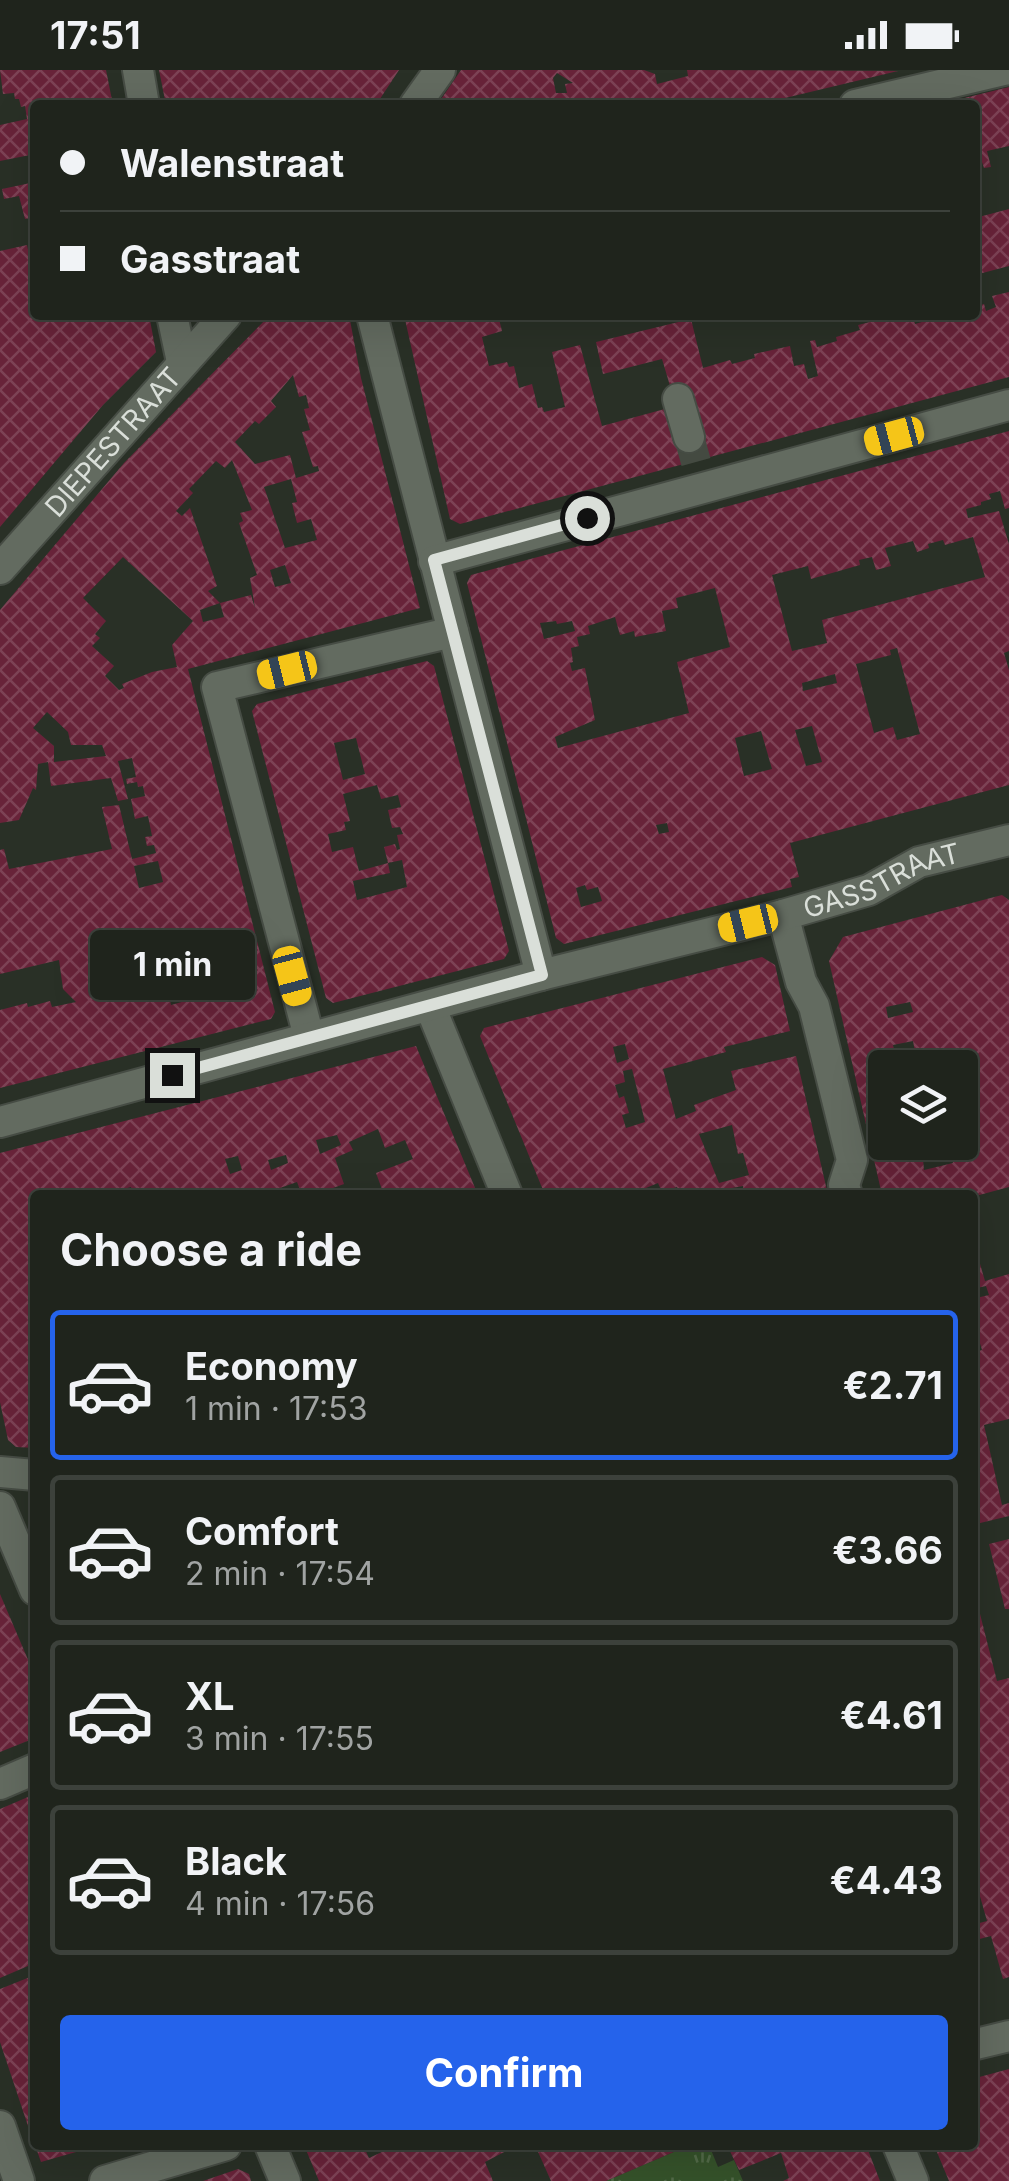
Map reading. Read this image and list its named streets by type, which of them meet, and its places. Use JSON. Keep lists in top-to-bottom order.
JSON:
{
  "streets": {
    "street": ["DIEPESTRAAT", "GASSTRAAT"]
  },
  "page": {
    "status": "17:51",
    "banner": ["Walenstraat", "Gasstraat"],
    "bubble": "1 min",
    "heading": "Choose a ride",
    "list": [
      {
        "name": "Economy",
        "note": "1 min · 17:53",
        "value": "€2.71"
      },
      {
        "name": "Comfort",
        "note": "2 min · 17:54",
        "value": "€3.66"
      },
      {
        "name": "XL",
        "note": "3 min · 17:55",
        "value": "€4.61"
      },
      {
        "name": "Black",
        "note": "4 min · 17:56",
        "value": "€4.43"
      }
    ],
    "buttons": "Confirm"
  }
}
